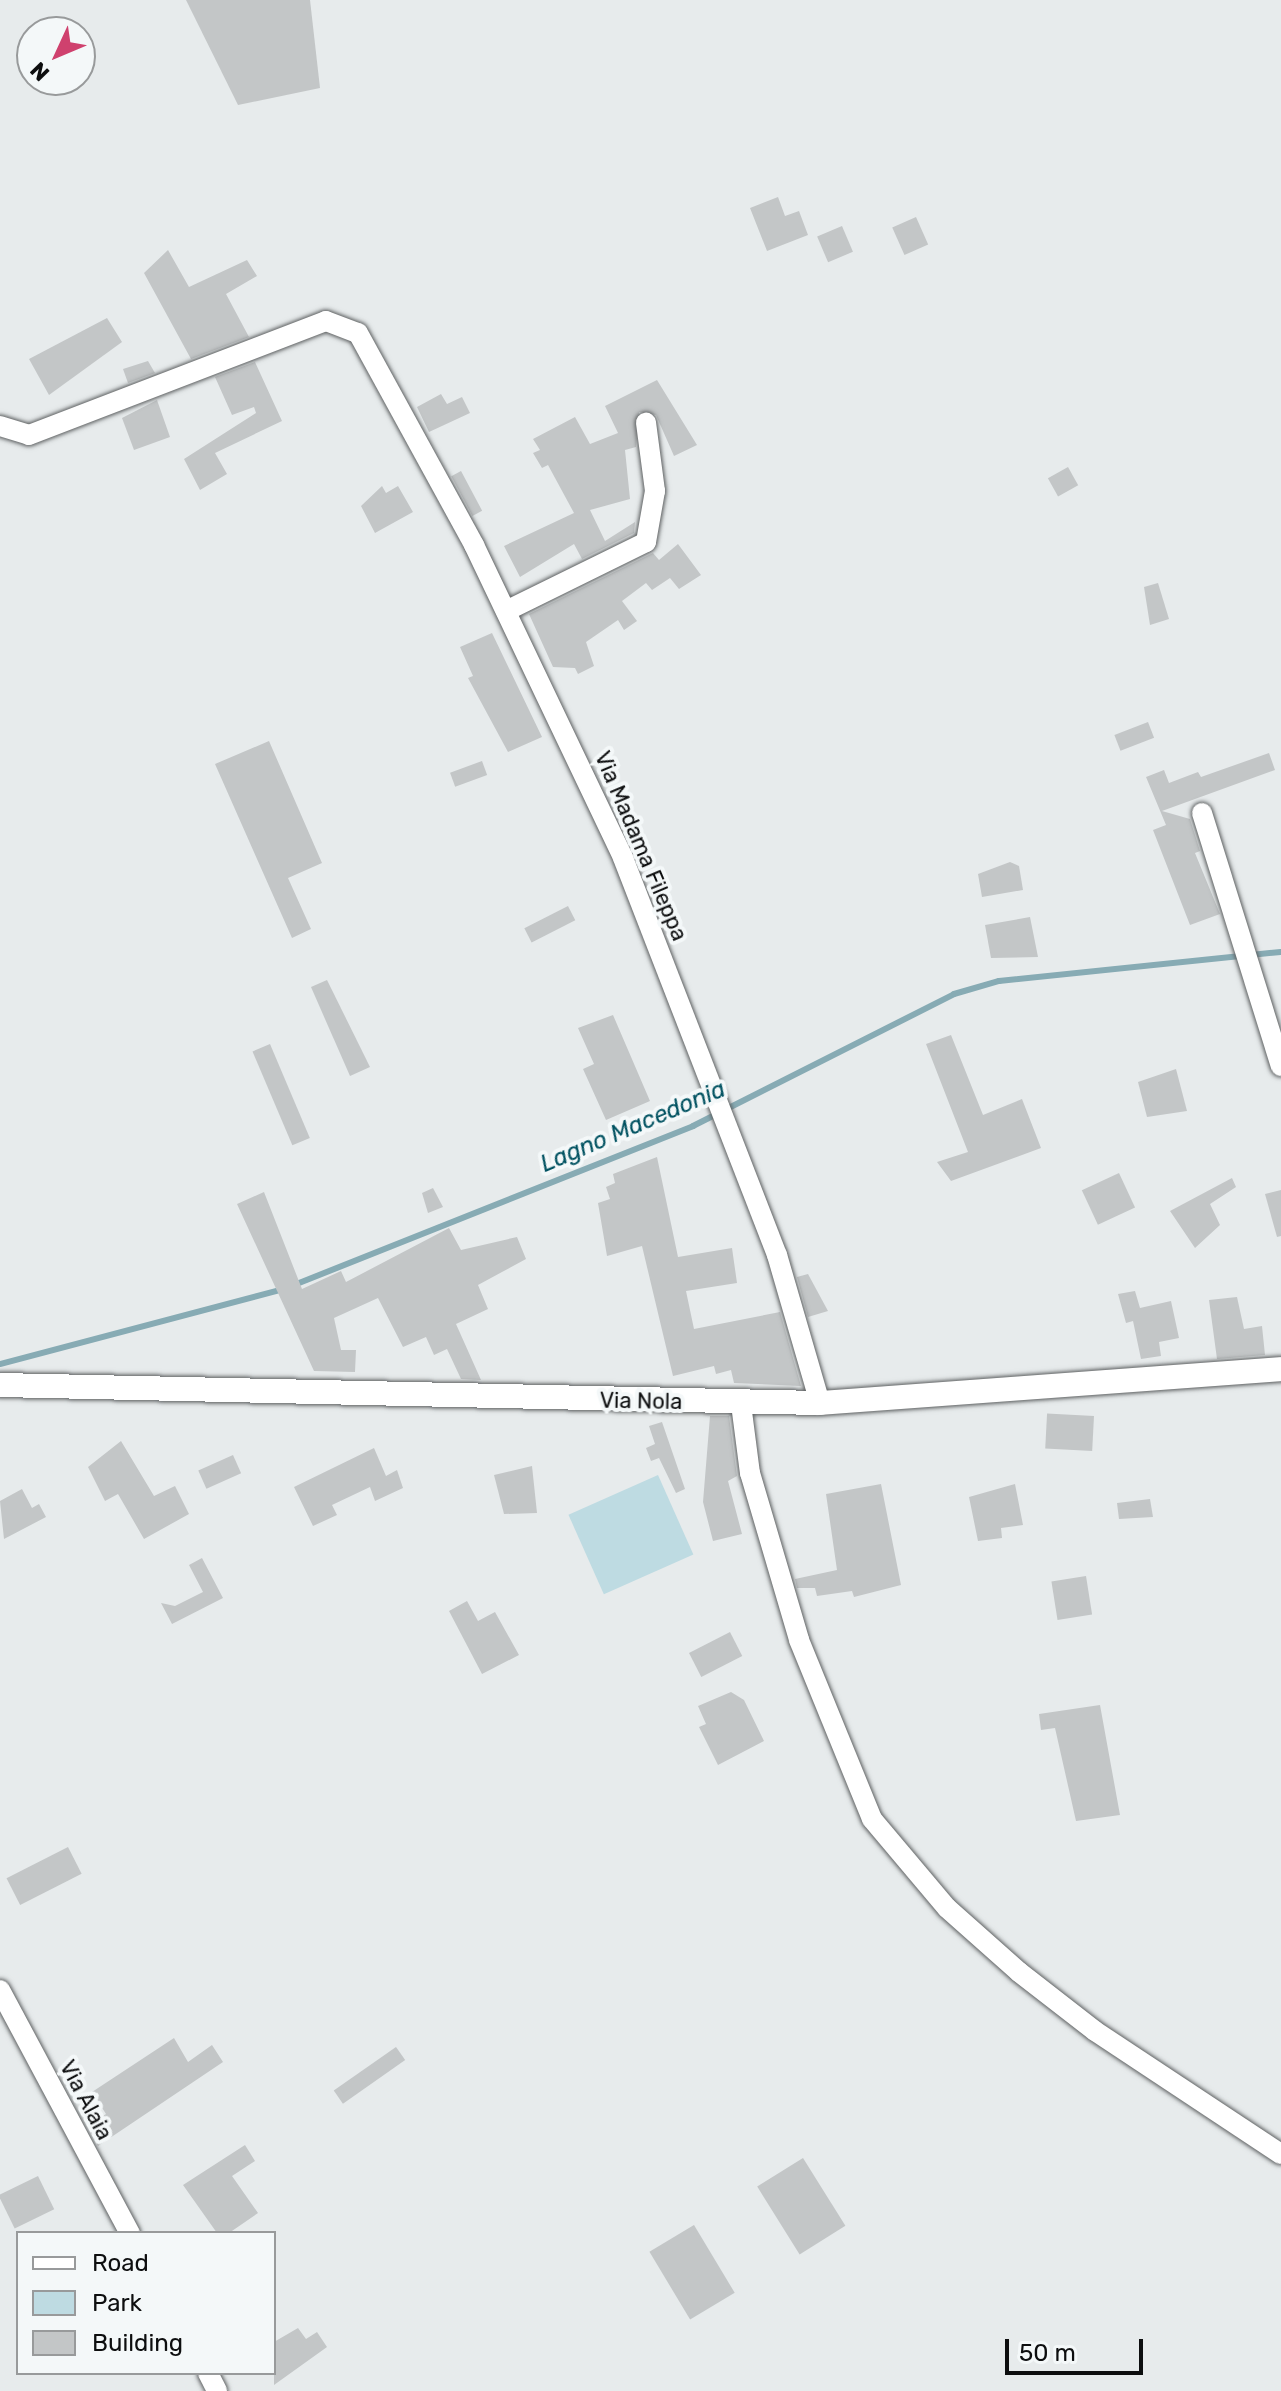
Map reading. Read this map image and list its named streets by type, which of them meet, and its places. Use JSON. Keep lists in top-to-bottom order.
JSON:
{
  "streets": {
    "street": ["Via Madama Fileppa", "Via Nola", "Via Alaia"]
  },
  "crossings": [
    ["Via Madama Fileppa", "Via Nola"]
  ],
  "water": ["Lagno Macedonia"],
  "legend": ["Road", "Park", "Building"],
  "scale_bar": "50 m",
  "north": "bottom left"
}
